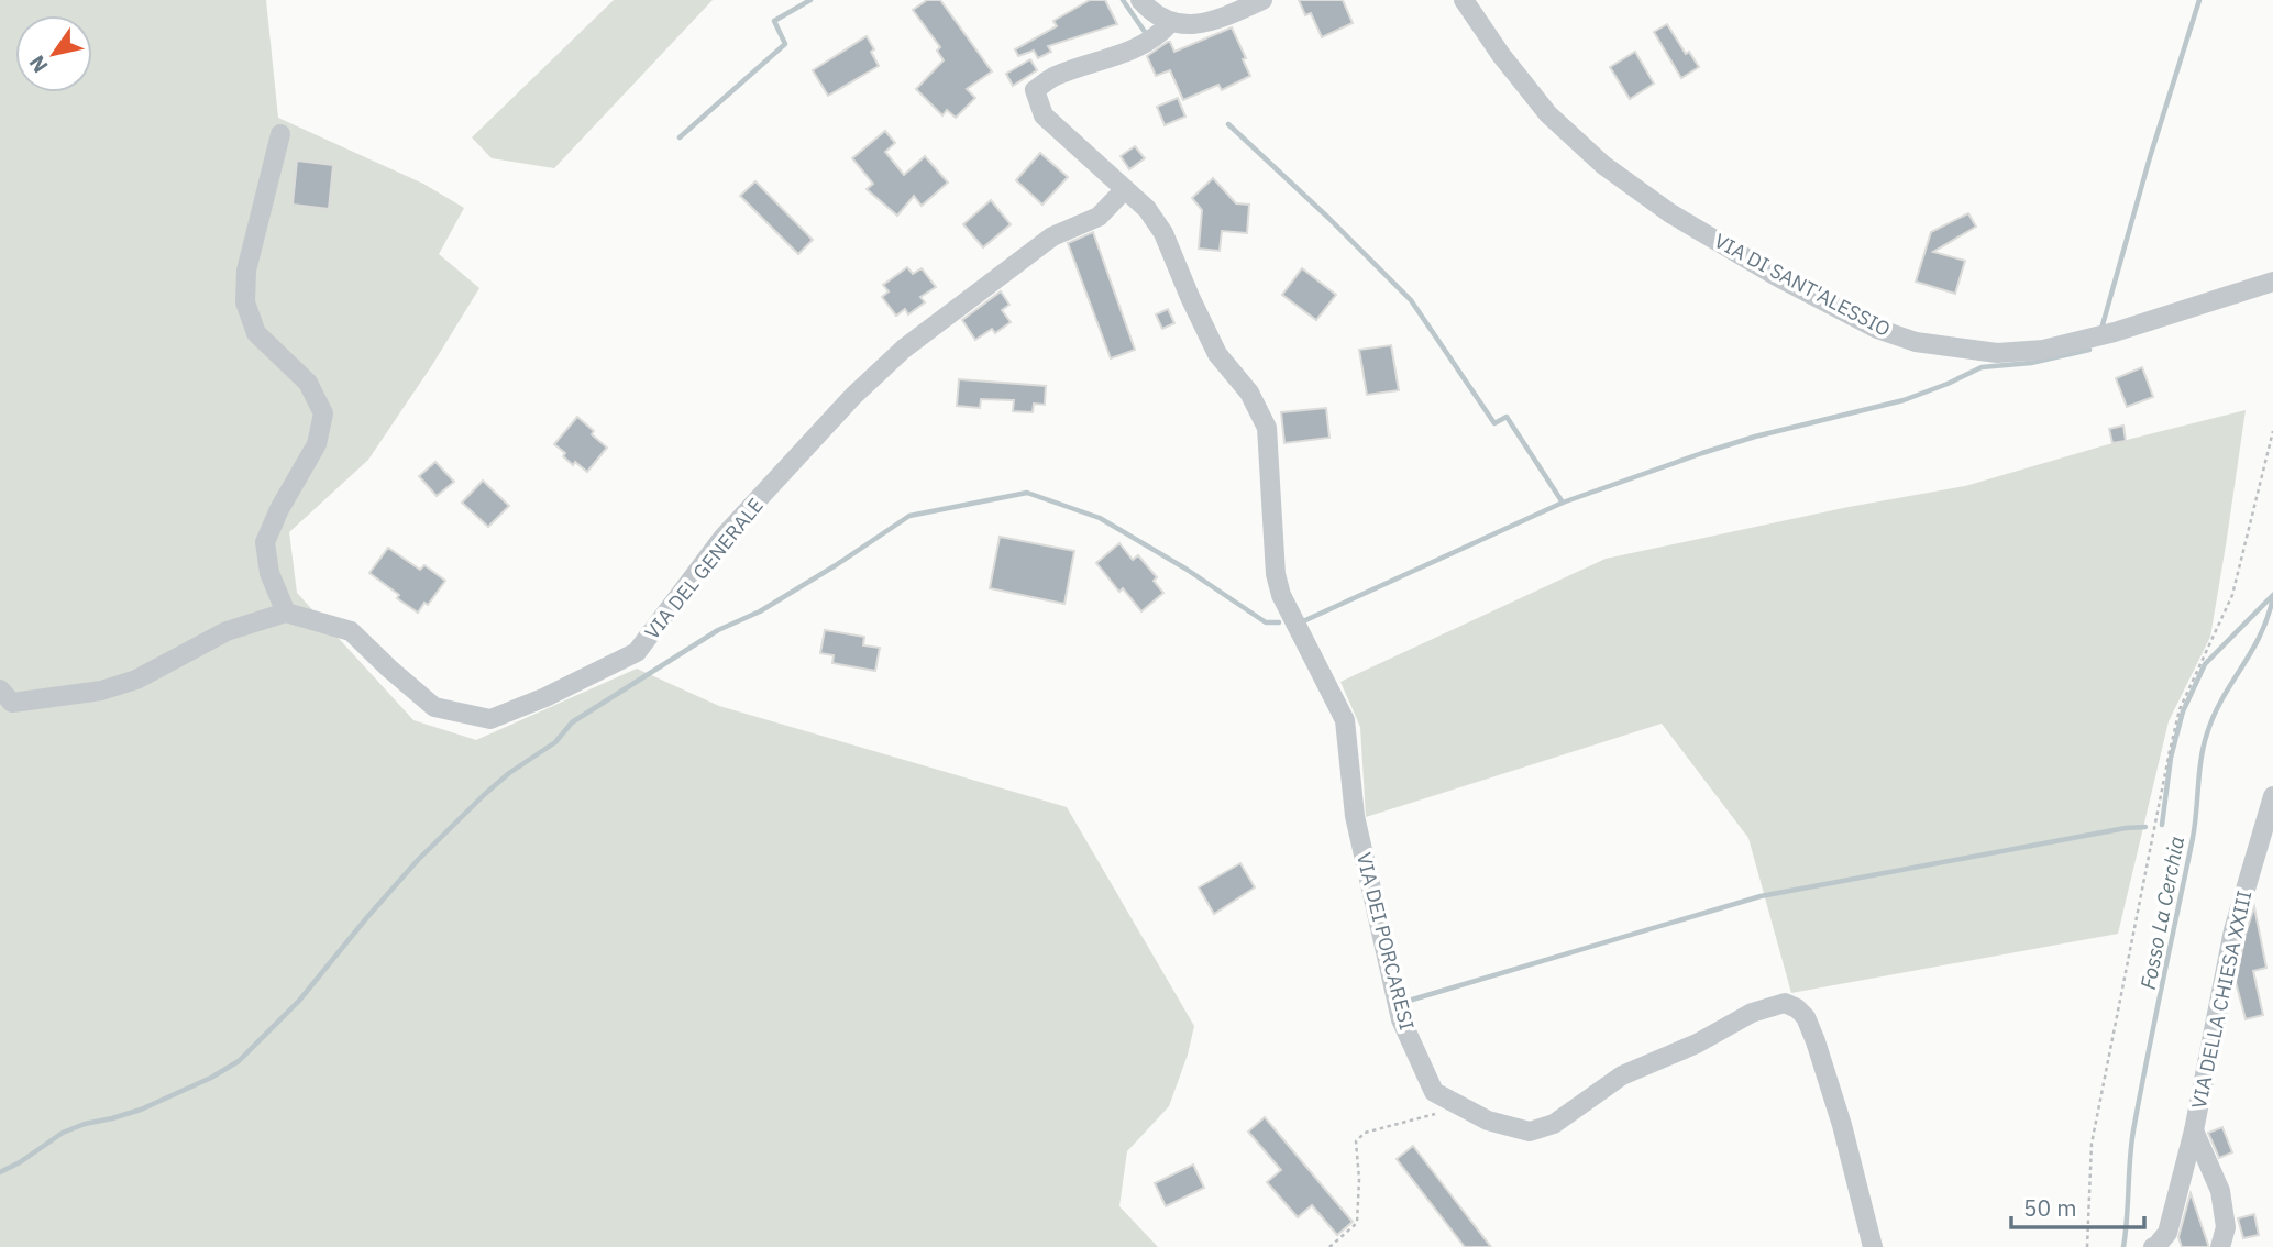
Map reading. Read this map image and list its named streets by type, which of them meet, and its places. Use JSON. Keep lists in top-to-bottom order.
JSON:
{
  "streets": {
    "street": [
      "VIA DI SANT'ALESSIO",
      "VIA DEL GENERALE",
      "VIA DEI PORCARESI",
      "VIA DELLA CHIESA XXIII"
    ]
  },
  "crossings": [
    ["VIA DEL GENERALE", "VIA DEI PORCARESI"]
  ],
  "water": ["Fosso La Cerchia"],
  "scale_bar": "50 m",
  "north": "bottom left"
}
